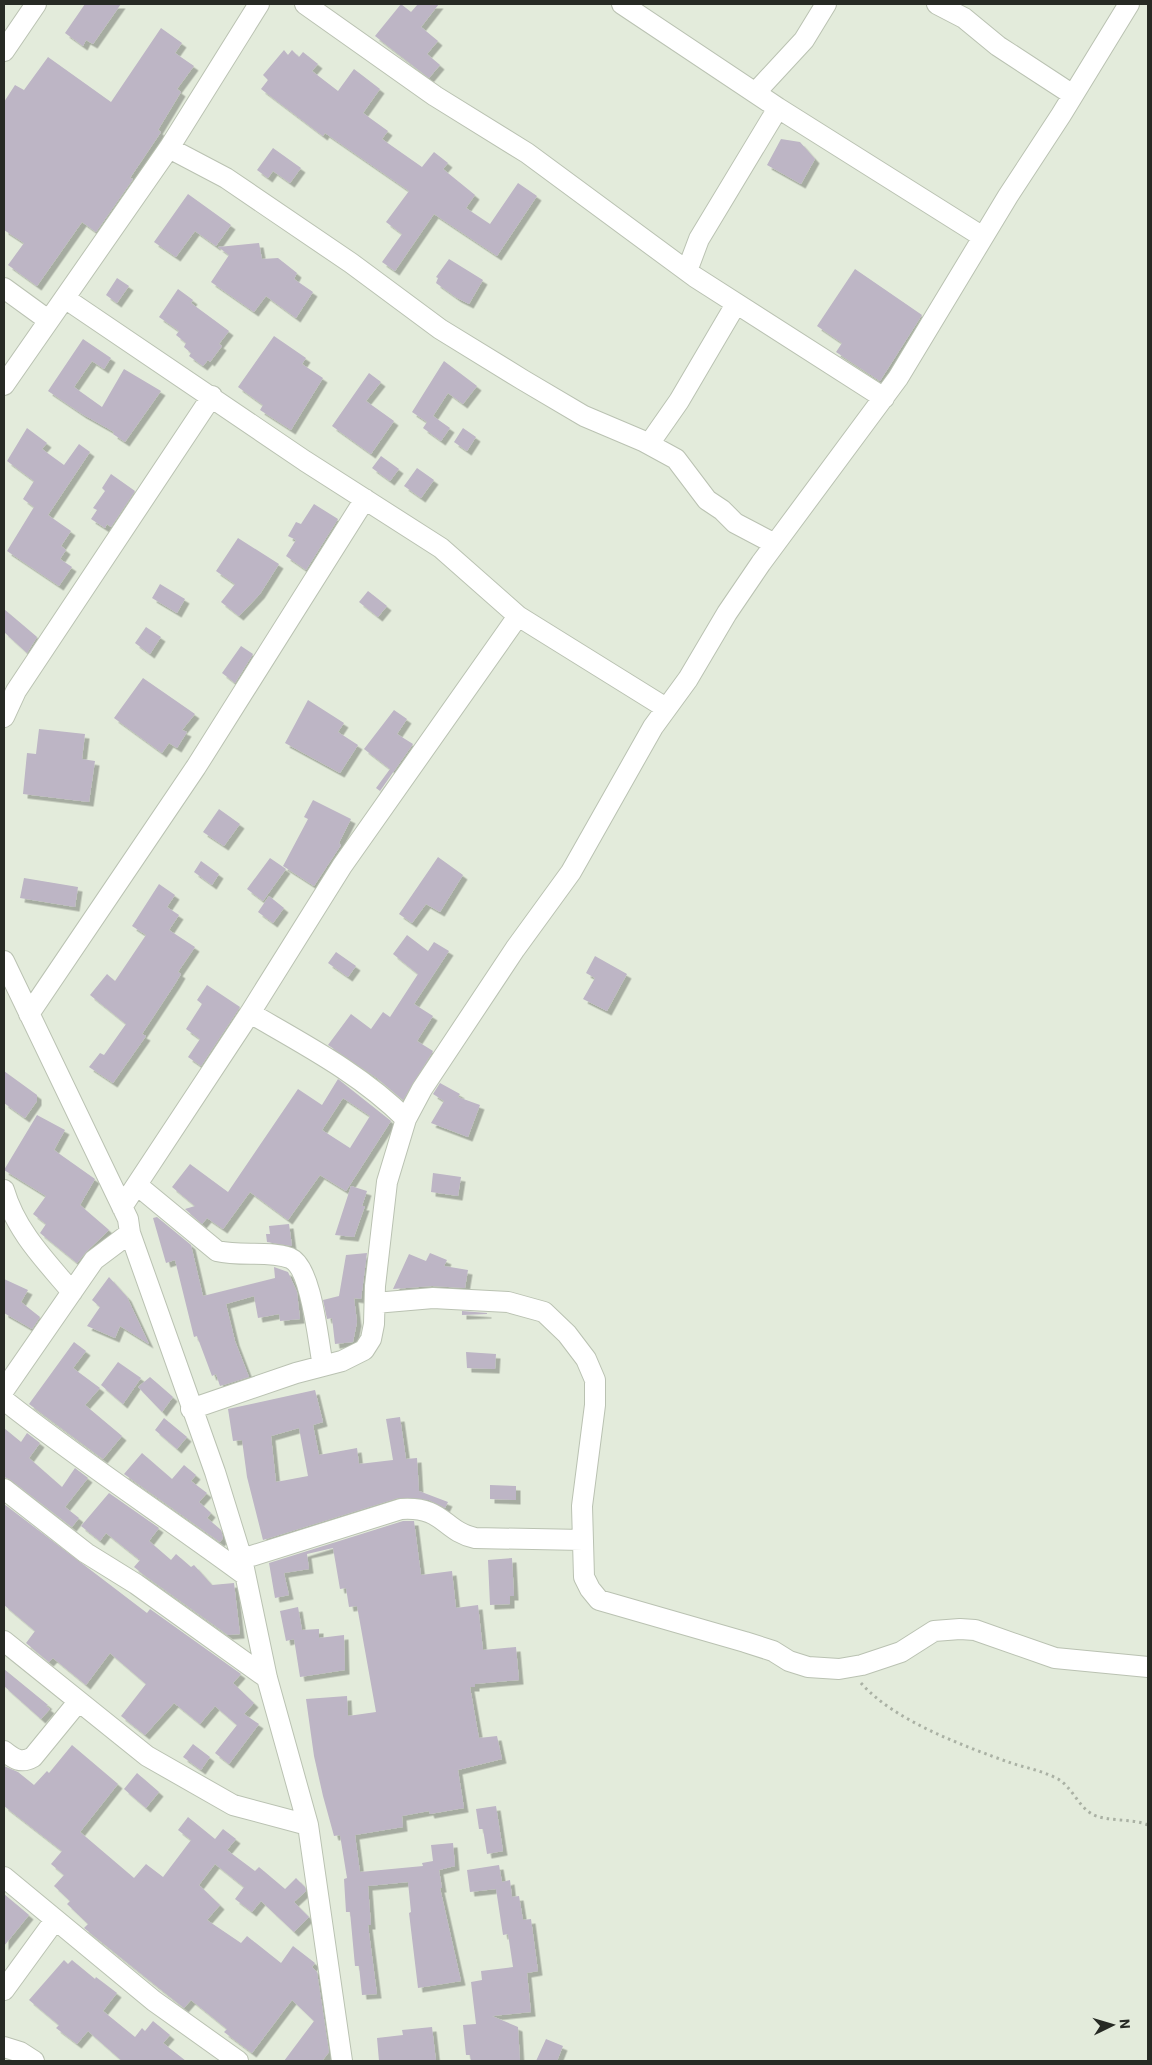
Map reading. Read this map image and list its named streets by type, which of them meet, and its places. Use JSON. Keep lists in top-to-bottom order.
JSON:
{
  "north": "right"
}
